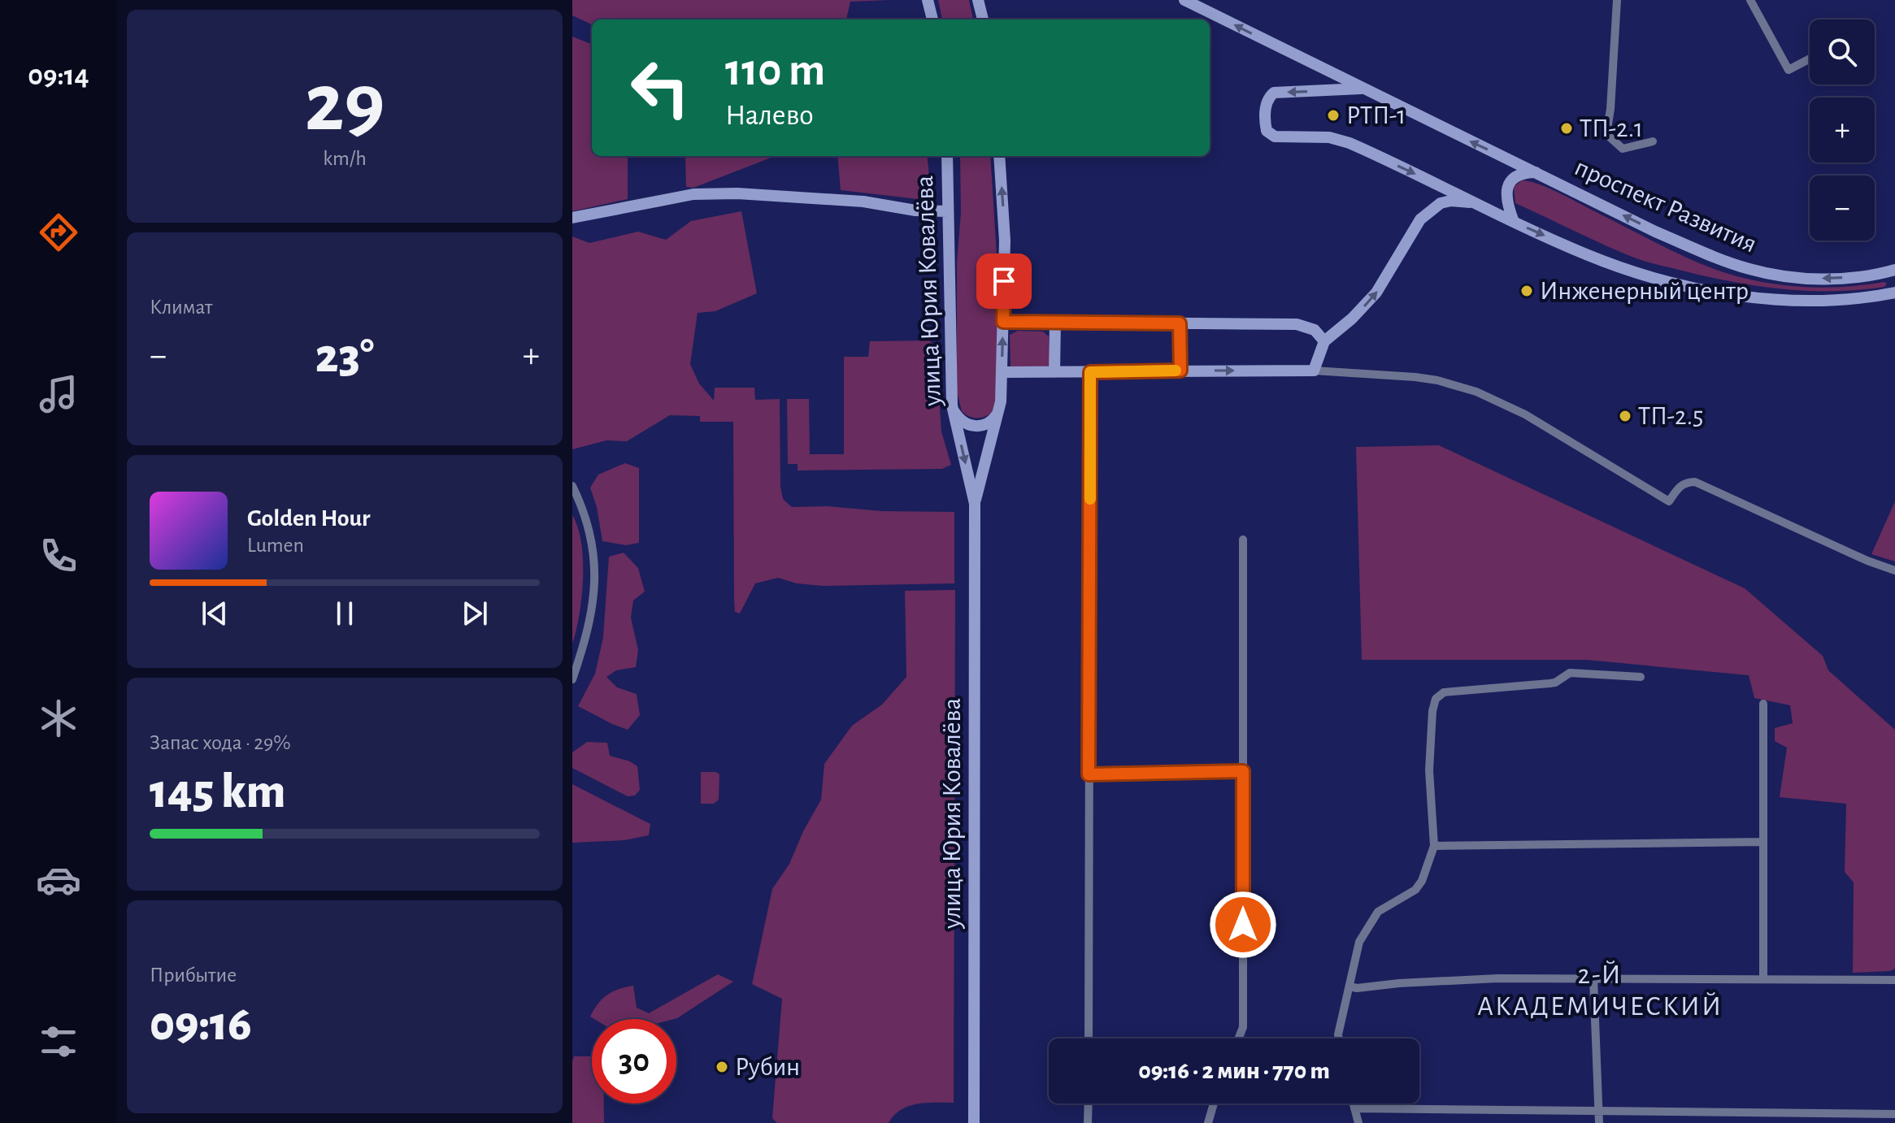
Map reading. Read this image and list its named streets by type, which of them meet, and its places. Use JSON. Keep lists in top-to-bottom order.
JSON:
{
  "streets": {
    "street": ["проспект Развития", "улица Юрия Ковалёва"]
  },
  "districts": ["2-Й АКАДЕМИЧЕСКИЙ"],
  "places": [
    "РТП-1",
    "ТП-2.1",
    "Инженерный центр",
    "ТП-2.5",
    "Рубин"
  ],
  "page": {
    "tabs": "09:14",
    "tile": [
      ["29", "km/h"],
      "Климат",
      ["Запас хода · 29%", "145 km"],
      ["Прибытие", "09:16"]
    ],
    "map_buttons": ["+", "−"],
    "turn": ["110 m", "Налево"],
    "heat": ["−", "23°", "+"],
    "song": ["Golden Hour", "Lumen"],
    "limit": "30",
    "trip": "09:16 · 2 мин · 770 m"
  }
}
